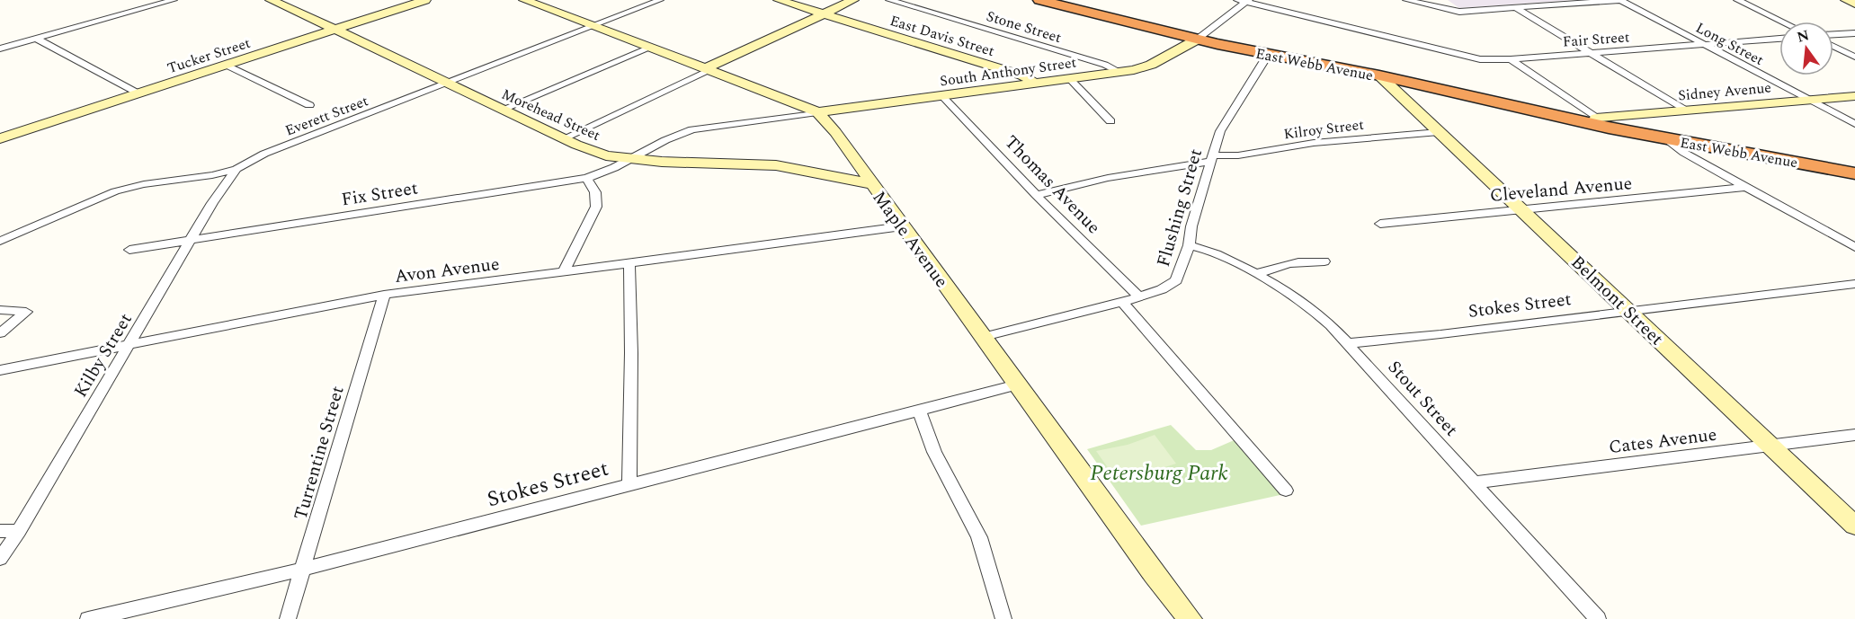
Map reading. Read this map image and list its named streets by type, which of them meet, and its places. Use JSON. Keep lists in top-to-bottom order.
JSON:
{
  "streets": {
    "highway": ["East Webb Avenue"],
    "street": [
      "Stone Street",
      "East Davis Street",
      "Fair Street",
      "Long Street",
      "Tucker Street",
      "South Anthony Street",
      "Sidney Avenue",
      "Morehead Street",
      "Everett Street",
      "Kilroy Street",
      "Thomas Avenue",
      "Cleveland Avenue",
      "Fix Street",
      "Flushing Street",
      "Maple Avenue",
      "Avon Avenue",
      "Belmont Street",
      "Stokes Street",
      "Kilby Street",
      "Stout Street",
      "Cates Avenue",
      "Turrentine Street"
    ]
  },
  "crossings": [
    ["Stone Street", "South Anthony Street"],
    ["East Davis Street", "South Anthony Street"],
    ["Fair Street", "Long Street"],
    ["Long Street", "Sidney Avenue"],
    ["Tucker Street", "Morehead Street"],
    ["East Webb Avenue", "South Anthony Street"],
    ["East Webb Avenue", "Sidney Avenue"],
    ["East Webb Avenue", "Flushing Street"],
    ["East Webb Avenue", "Belmont Street"],
    ["South Anthony Street", "Thomas Avenue"],
    ["South Anthony Street", "Fix Street"],
    ["South Anthony Street", "Maple Avenue"],
    ["Morehead Street", "Everett Street"],
    ["Morehead Street", "Fix Street"],
    ["Morehead Street", "Maple Avenue"],
    ["Everett Street", "Maple Avenue"],
    ["Everett Street", "Kilby Street"],
    ["Kilroy Street", "Thomas Avenue"],
    ["Kilroy Street", "Flushing Street"],
    ["Kilroy Street", "Belmont Street"],
    ["Thomas Avenue", "Flushing Street"],
    ["Cleveland Avenue", "Belmont Street"],
    ["Fix Street", "Maple Avenue"],
    ["Fix Street", "Kilby Street"],
    ["Flushing Street", "Maple Avenue"],
    ["Flushing Street", "Stout Street"],
    ["Maple Avenue", "Avon Avenue"],
    ["Maple Avenue", "Stokes Street"],
    ["Avon Avenue", "Kilby Street"],
    ["Avon Avenue", "Turrentine Street"],
    ["Belmont Street", "Stokes Street"],
    ["Belmont Street", "Cates Avenue"],
    ["Stokes Street", "Stout Street"],
    ["Stokes Street", "Turrentine Street"],
    ["Stout Street", "Cates Avenue"]
  ],
  "parks": ["Petersburg Park"],
  "north": "top"
}
